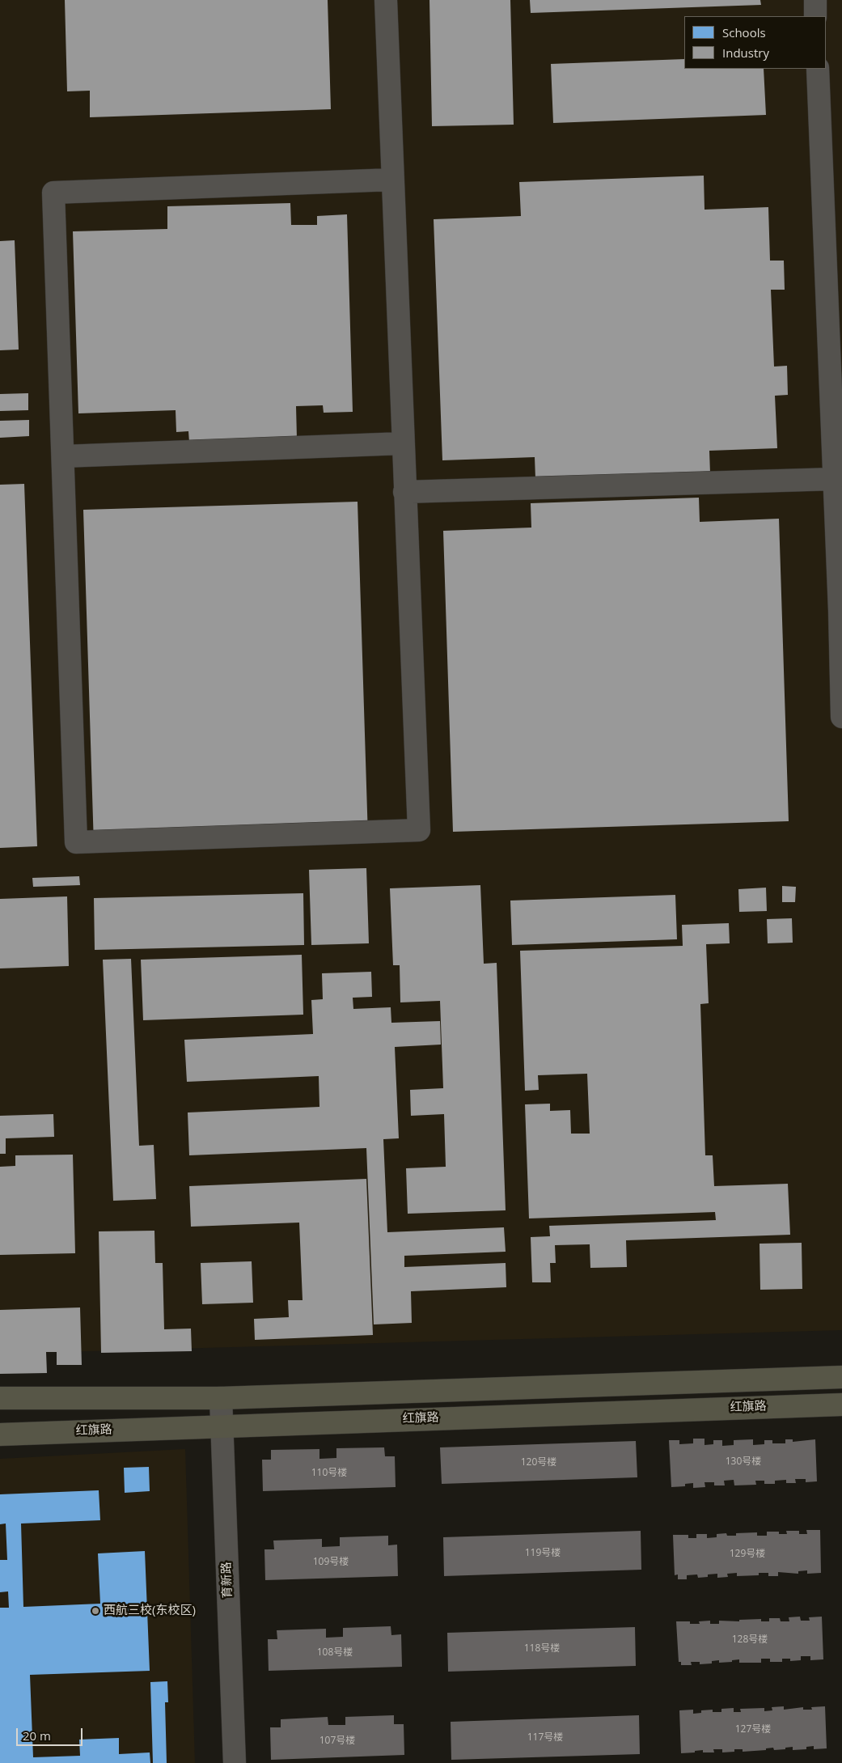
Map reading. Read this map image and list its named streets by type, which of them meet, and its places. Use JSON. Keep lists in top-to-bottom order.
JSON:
{
  "streets": {
    "main road": ["红旗路"],
    "street": ["育新路"]
  },
  "crossings": [
    ["红旗路", "育新路"]
  ],
  "places": ["西航三校(东校区)"],
  "house_numbers": [
    "130号楼",
    "120号楼",
    "110号楼",
    "119号楼",
    "129号楼",
    "109号楼",
    "128号楼",
    "118号楼",
    "108号楼",
    "127号楼",
    "117号楼",
    "107号楼"
  ],
  "legend": ["Schools", "Industry"],
  "scale_bar": "20 m"
}
